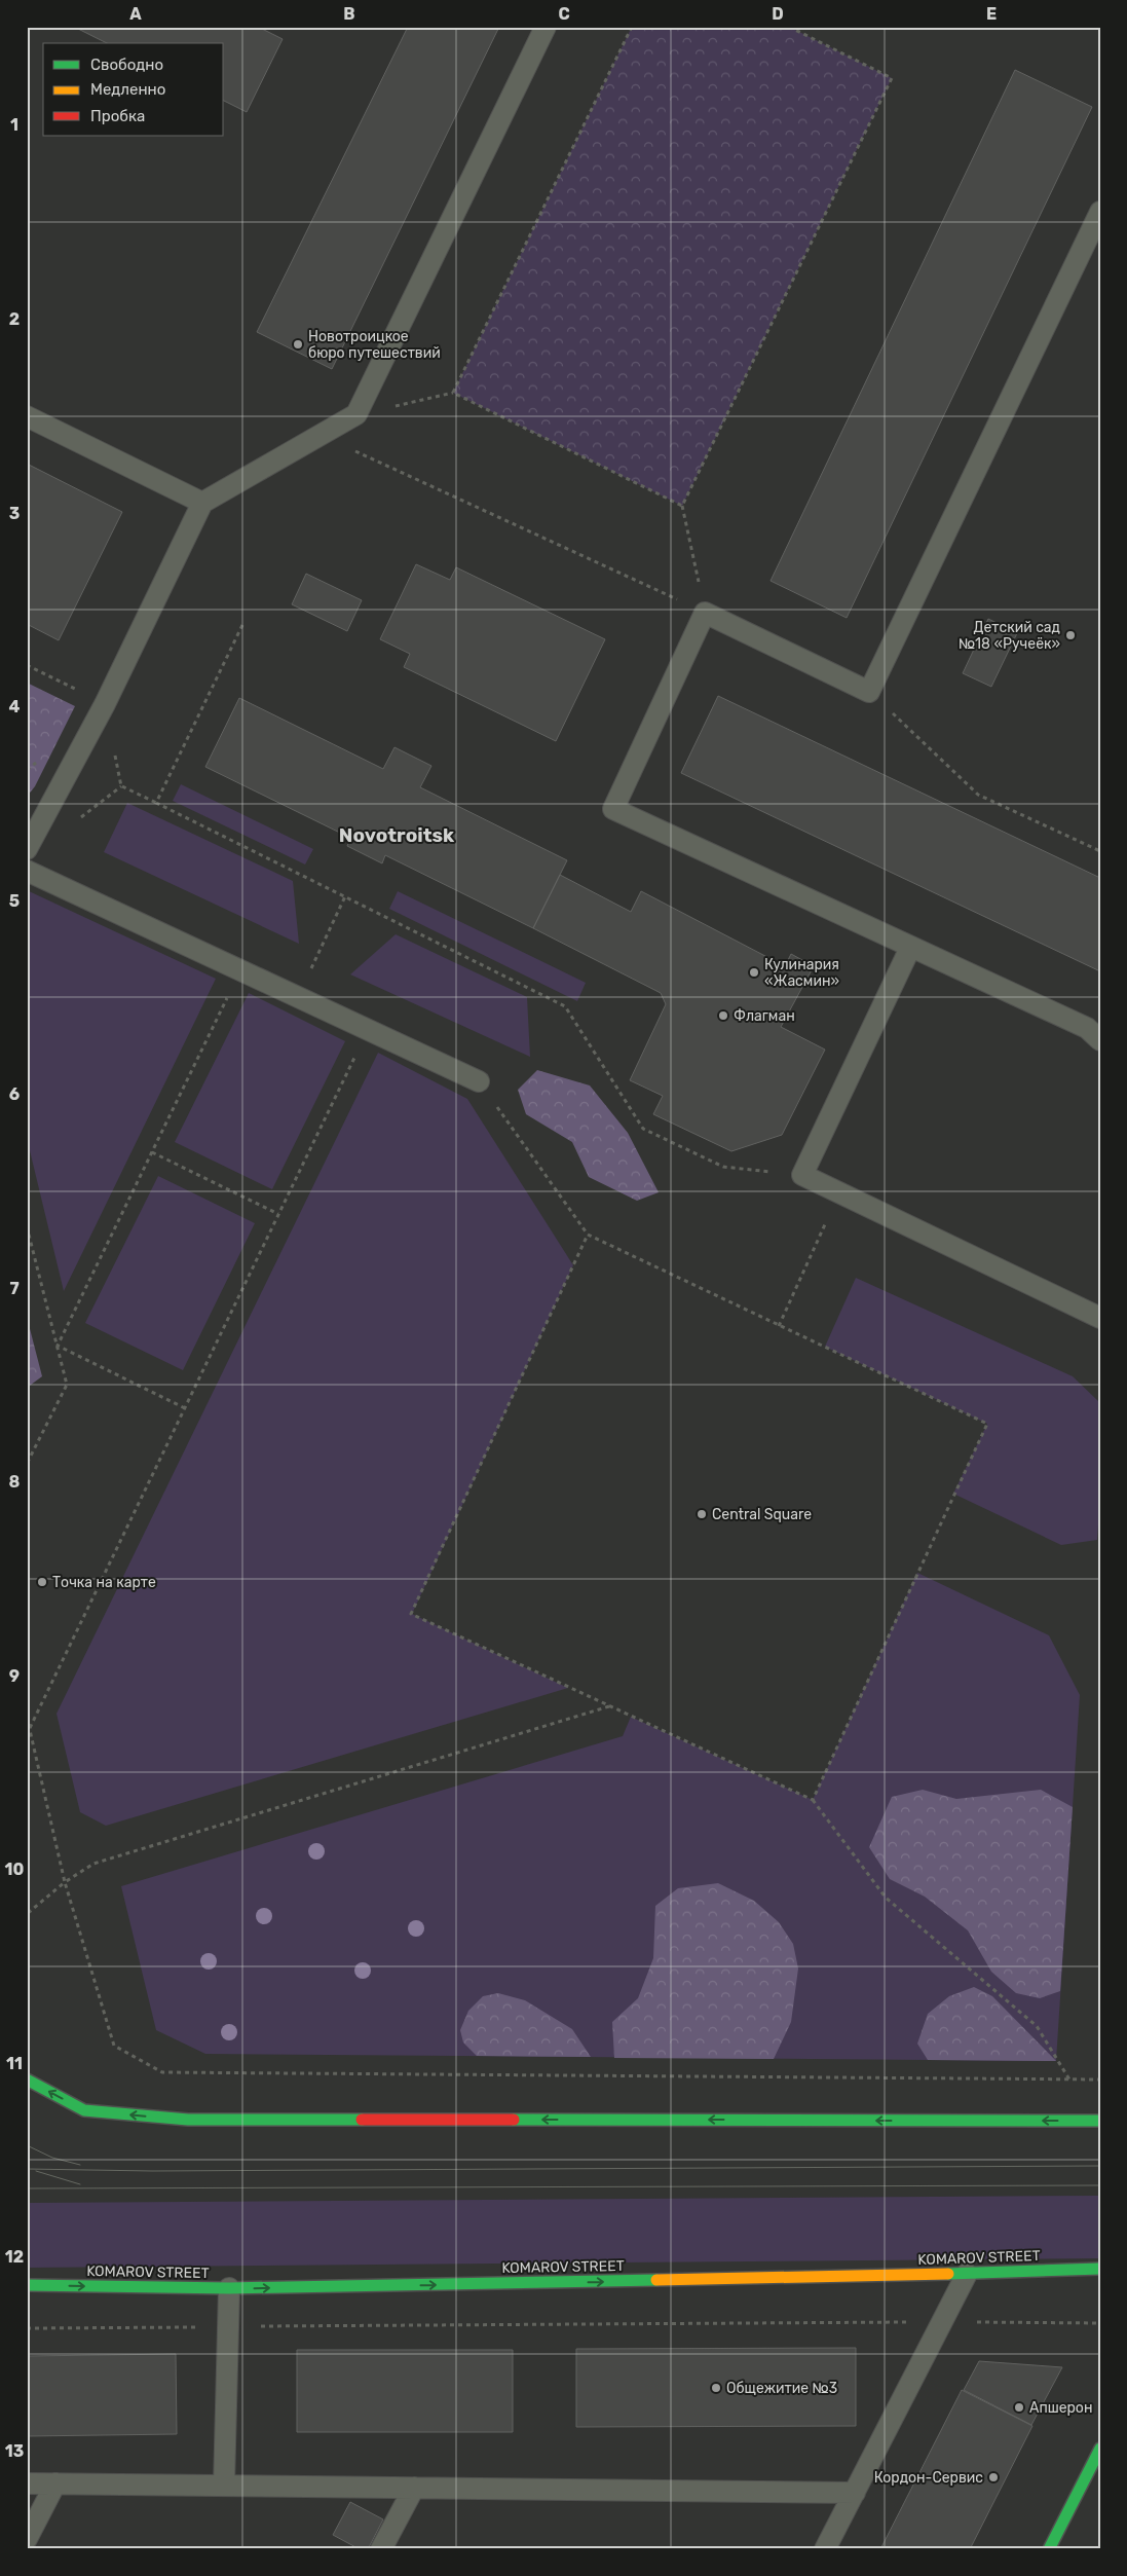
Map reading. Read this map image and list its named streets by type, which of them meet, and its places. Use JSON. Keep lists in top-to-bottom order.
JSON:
{
  "streets": {
    "main road": ["KOMAROV STREET"]
  },
  "one_way": ["KOMAROV STREET"],
  "districts": ["Novotroitsk"],
  "places": [
    "Новотроицкое бюро путешествий",
    "Детский сад №18 «Ручеёк»",
    "Кулинария «Жасмин»",
    "Флагман",
    "Central Square",
    "Точка на карте",
    "Общежитие №3",
    "Апшерон",
    "Кордон-Сервис"
  ],
  "legend": ["Свободно", "Медленно", "Пробка"],
  "grid": {
    "columns": [
      "A",
      "B",
      "C",
      "D",
      "E"
    ],
    "rows": [
      "1",
      "2",
      "3",
      "4",
      "5",
      "6",
      "7",
      "8",
      "9",
      "10",
      "11",
      "12",
      "13"
    ]
  }
}
